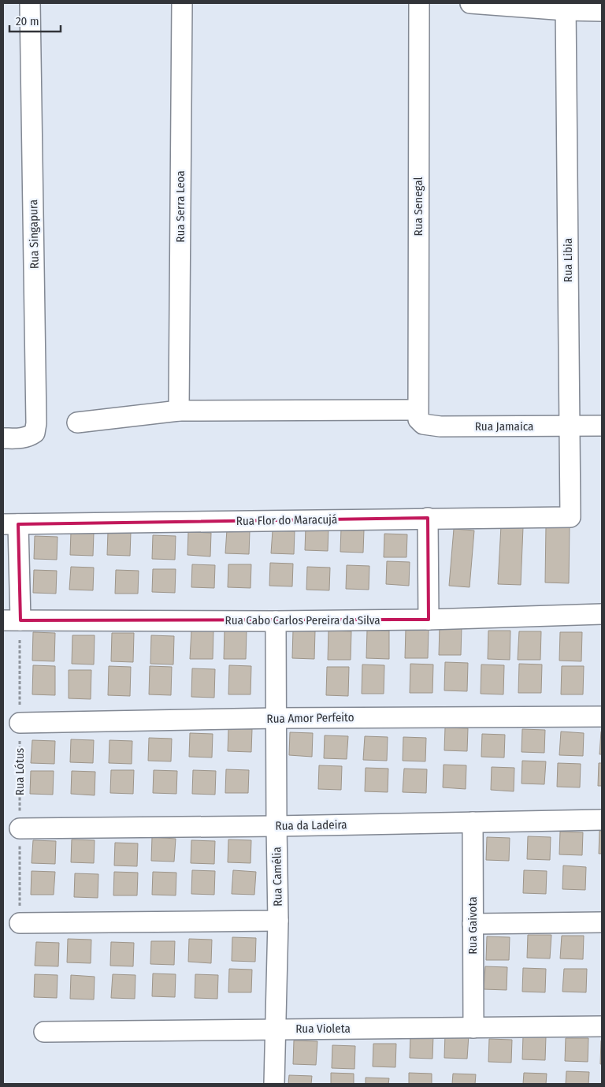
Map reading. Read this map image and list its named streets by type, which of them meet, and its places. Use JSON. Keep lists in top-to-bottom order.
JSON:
{
  "streets": {
    "street": [
      "Rua Serra Leoa",
      "Rua Senegal",
      "Rua Singapura",
      "Rua Libia",
      "Rua Jamaica",
      "Rua Flor do Maracujá",
      "Rua Cabo Carlos Pereira da Silva",
      "Rua Amor Perfeito",
      "Rua da Ladeira",
      "Rua Camélia",
      "Rua Gaivota",
      "Rua Violeta"
    ],
    "path": ["Rua Lótus"]
  },
  "crossings": [
    ["Rua Senegal", "Rua Jamaica"],
    ["Rua Libia", "Rua Jamaica"],
    ["Rua Libia", "Rua Flor do Maracujá"],
    ["Rua Cabo Carlos Pereira da Silva", "Rua Lótus"],
    ["Rua Cabo Carlos Pereira da Silva", "Rua Camélia"],
    ["Rua Amor Perfeito", "Rua Lótus"],
    ["Rua Amor Perfeito", "Rua Camélia"],
    ["Rua Lótus", "Rua da Ladeira"],
    ["Rua Lótus", "Rua Camélia"],
    ["Rua da Ladeira", "Rua Camélia"],
    ["Rua da Ladeira", "Rua Gaivota"],
    ["Rua Gaivota", "Rua Violeta"]
  ],
  "scale_bar": "20 m"
}
